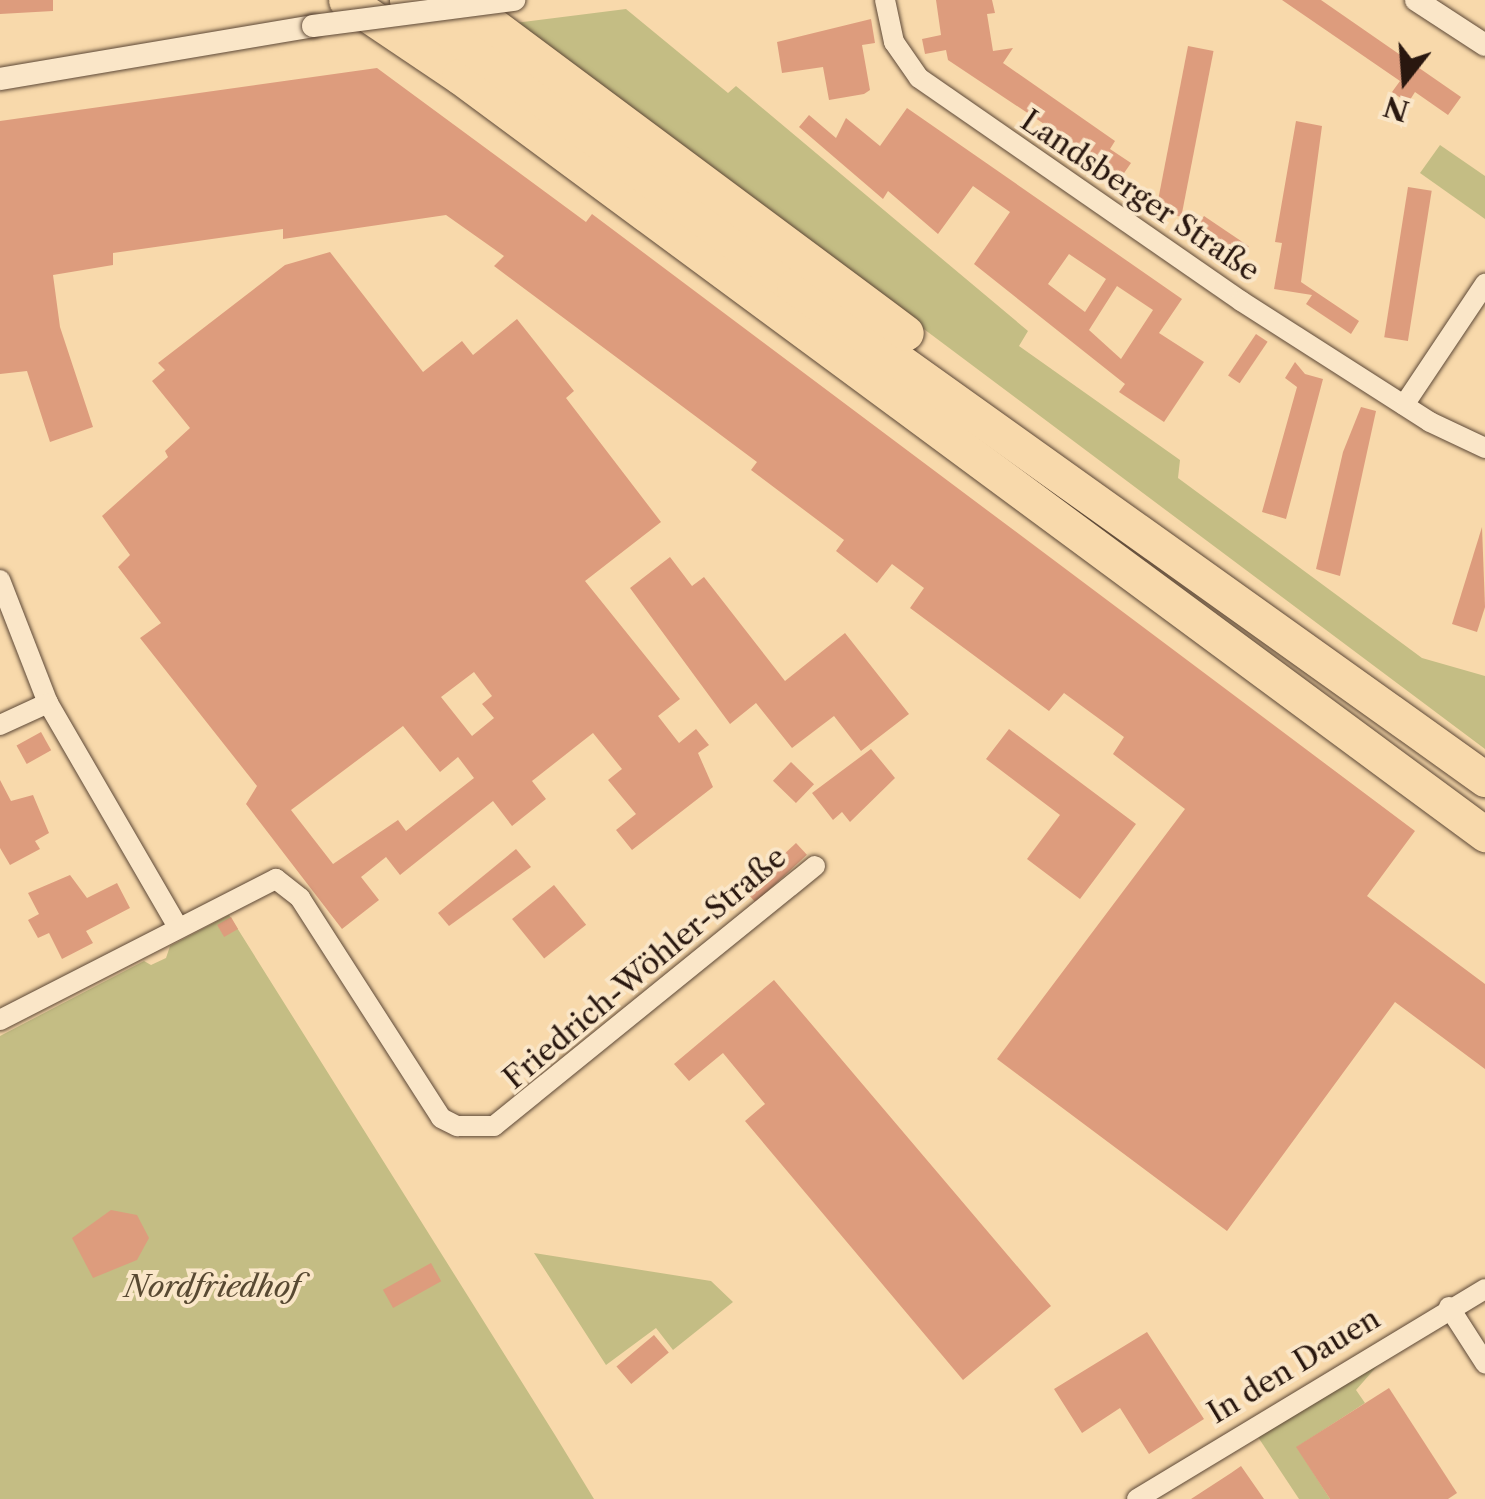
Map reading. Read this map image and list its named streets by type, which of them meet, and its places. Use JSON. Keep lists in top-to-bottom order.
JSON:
{
  "streets": {
    "street": ["Landsberger Straße", "Friedrich-Wöhler-Straße", "In den Dauen"]
  },
  "parks": ["Nordfriedhof"],
  "north": "bottom"
}
